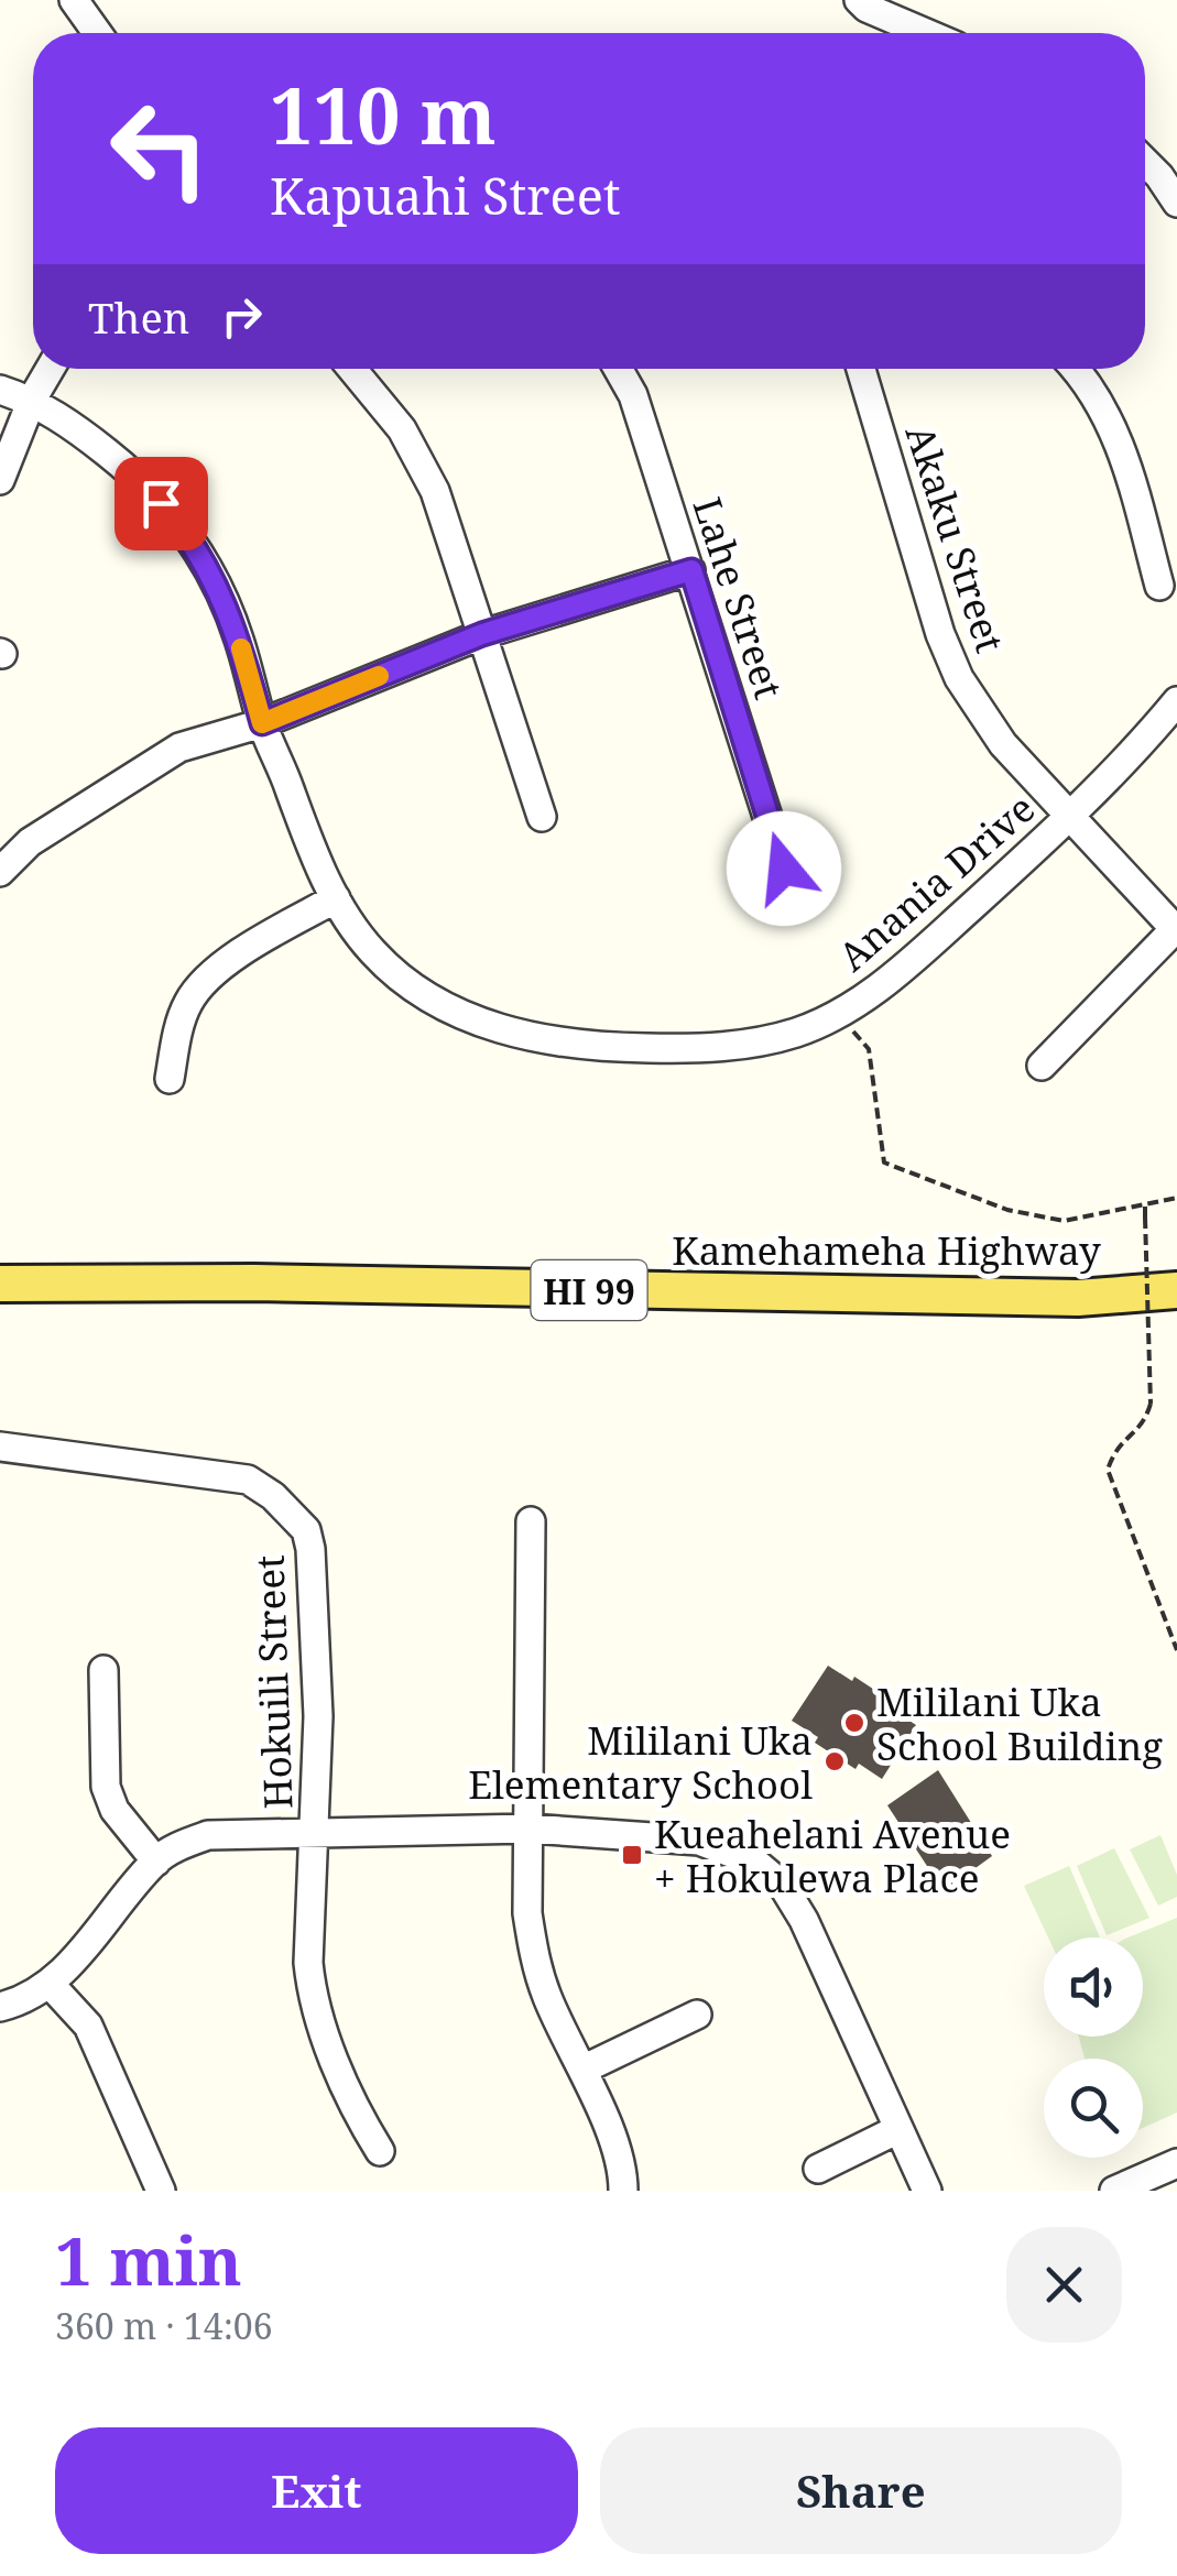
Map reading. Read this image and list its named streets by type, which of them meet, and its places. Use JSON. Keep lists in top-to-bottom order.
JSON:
{
  "streets": {
    "main road": ["Kamehameha Highway", "HI 99"],
    "street": [
      "Akaku Street",
      "Lahe Street",
      "Anania Drive",
      "Hokuili Street"
    ]
  },
  "crossings": [
    ["Akaku Street", "Anania Drive"]
  ],
  "places": {
    "other": ["Mililani Uka School Building", "Mililani Uka Elementary School"],
    "transit": ["Kueahelani Avenue + Hokulewa Place"]
  },
  "page": {
    "turn": ["110 m", "Kapuahi Street"],
    "then": "Then",
    "heading": ["1 min", "360 m · 14:06"],
    "buttons": ["Exit", "Share"]
  }
}
